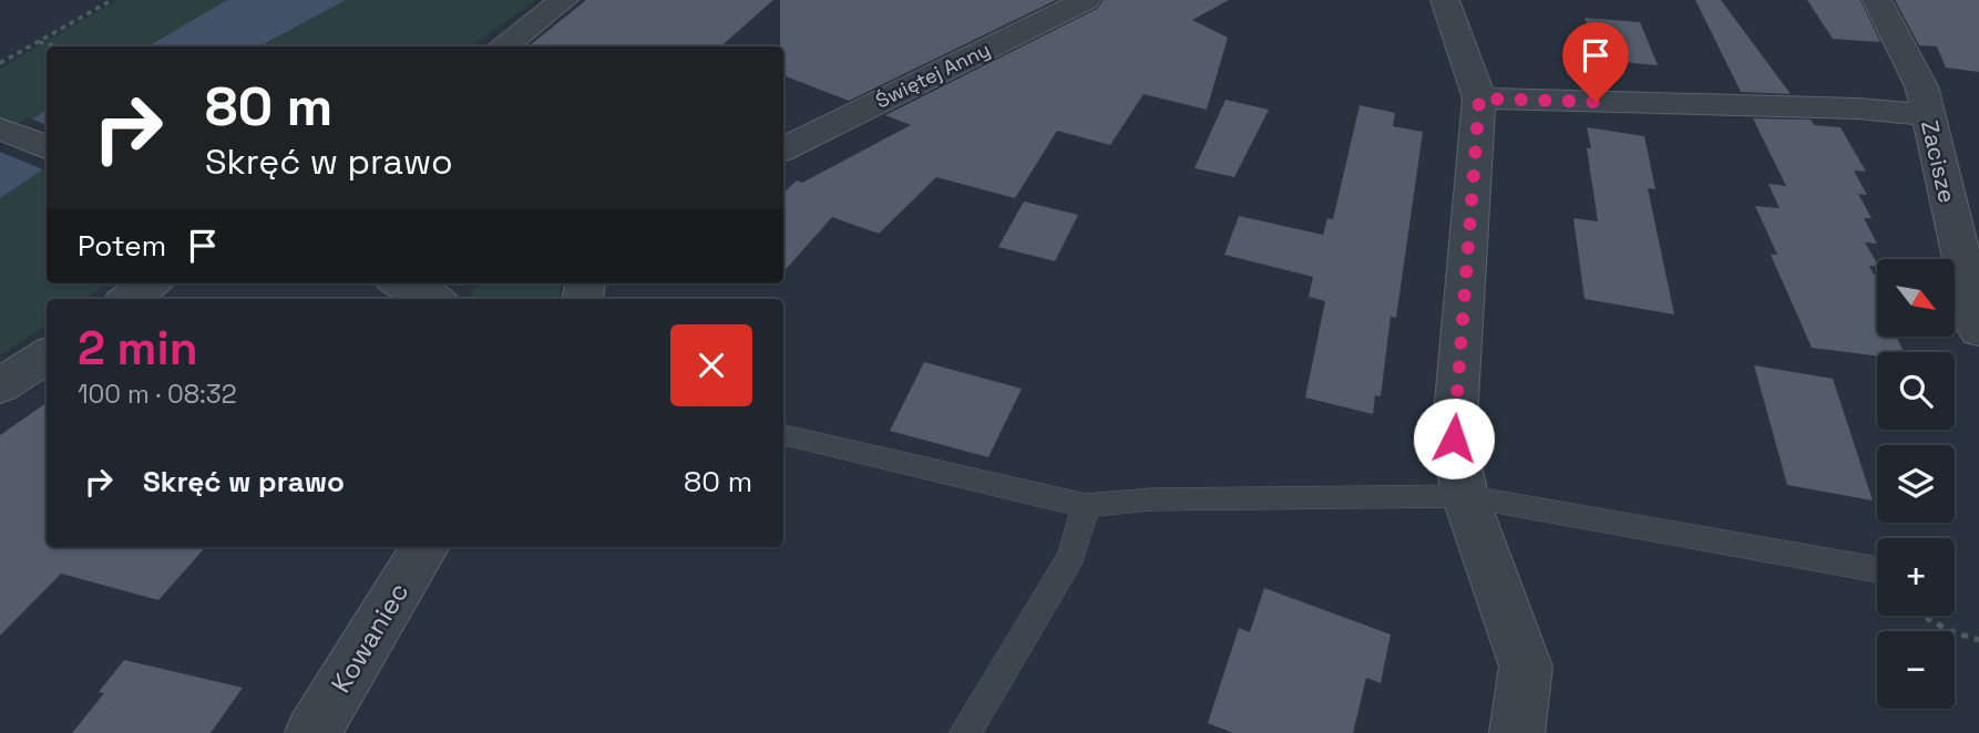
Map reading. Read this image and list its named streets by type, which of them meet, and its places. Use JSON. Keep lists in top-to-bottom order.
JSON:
{
  "streets": {
    "street": ["Świętej Anny", "Zacisze", "Kowaniec"]
  },
  "north": "bottom right",
  "page": {
    "turn": ["80 m", "Skręć w prawo"],
    "then": "Potem",
    "map_buttons": ["+", "−"],
    "heading": ["2 min", "100 m · 08:32"],
    "list": [
      {
        "name": "Skręć w prawo",
        "value": "80 m"
      }
    ]
  }
}
